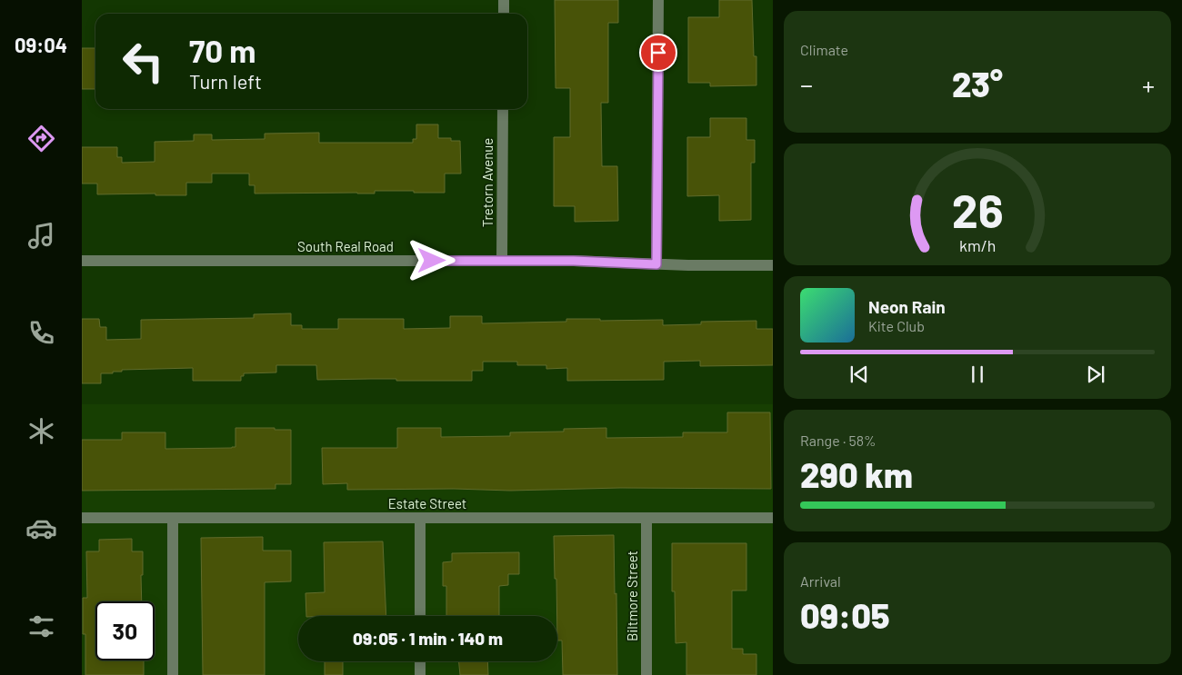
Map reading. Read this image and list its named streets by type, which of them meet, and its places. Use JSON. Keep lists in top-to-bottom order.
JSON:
{
  "streets": {
    "street": [
      "Tretorn Avenue",
      "South Real Road",
      "Estate Street",
      "Biltmore Street"
    ]
  },
  "crossings": [
    ["Tretorn Avenue", "South Real Road"],
    ["Estate Street", "Biltmore Street"]
  ],
  "page": {
    "tabs": "09:04",
    "tile": [
      "Climate",
      ["Range · 58%", "290 km"],
      ["Arrival", "09:05"]
    ],
    "turn": ["70 m", "Turn left"],
    "heat": ["−", "23°", "+"],
    "song": ["Neon Rain", "Kite Club"],
    "limit": "30",
    "trip": "09:05 · 1 min · 140 m",
    "gauge": ["26", "km/h"]
  }
}
